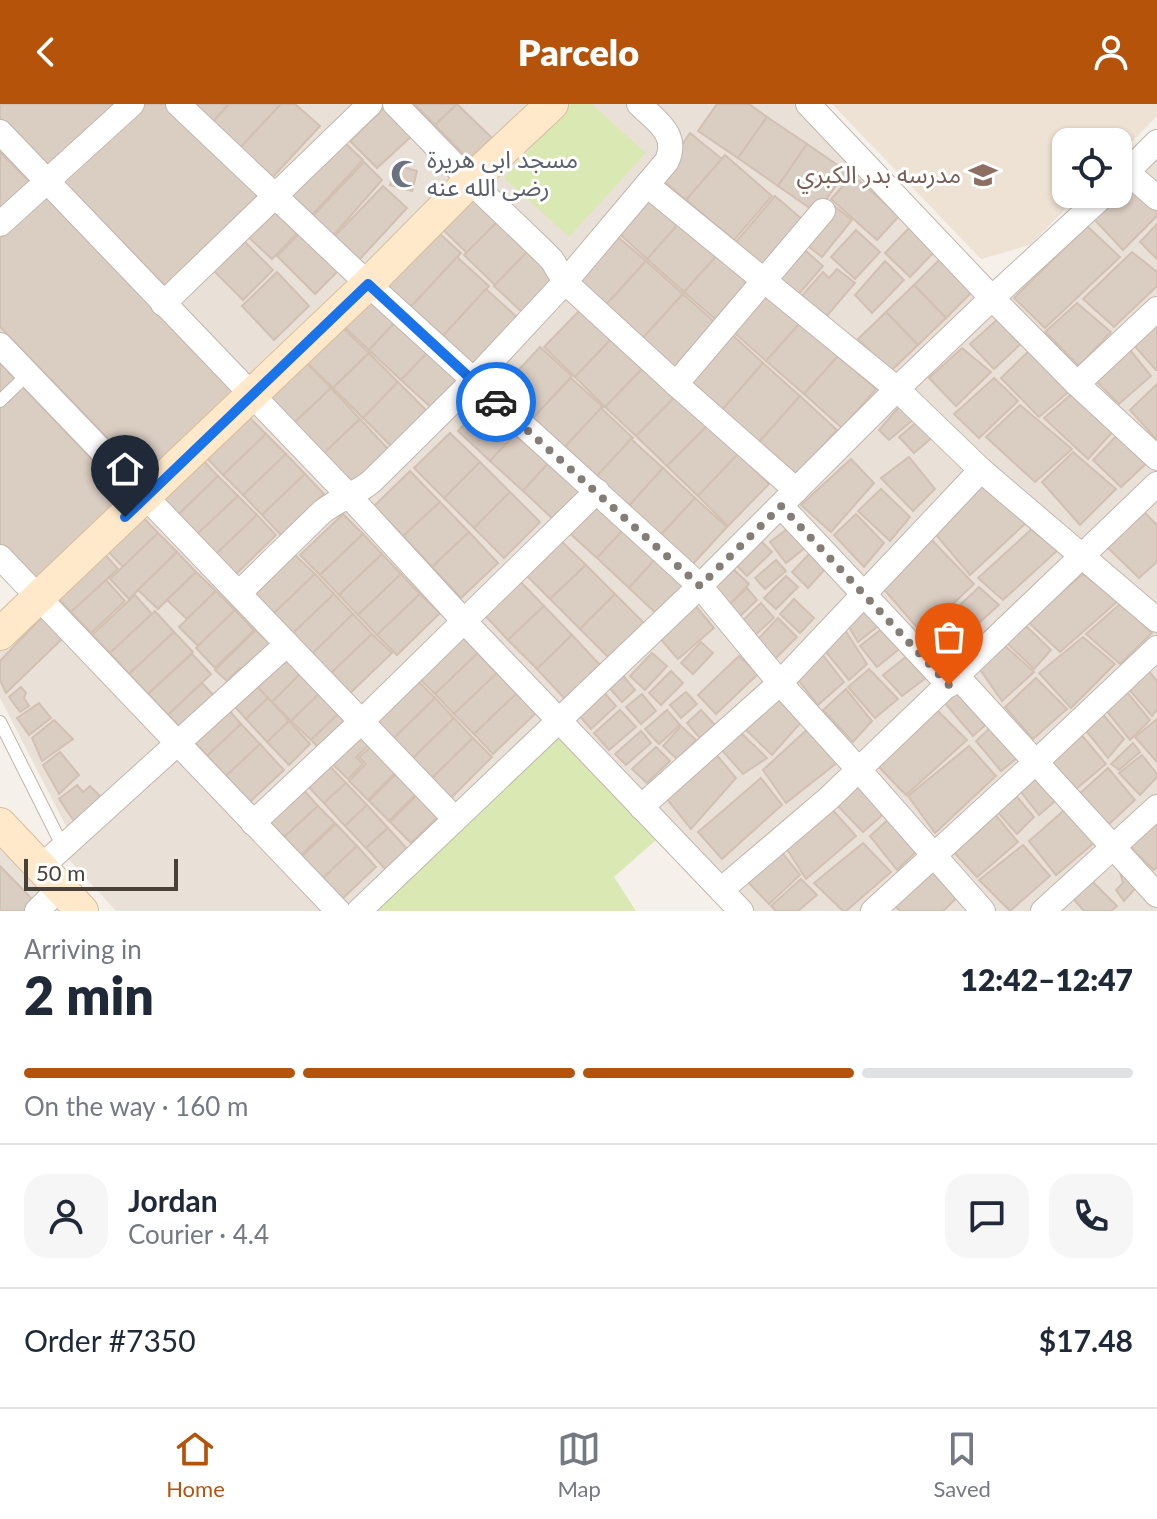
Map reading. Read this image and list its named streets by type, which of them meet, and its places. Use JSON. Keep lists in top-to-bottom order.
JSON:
{
  "places": {
    "mosque": ["مسجد ابي هريرة رضى الله عنه"],
    "school or university": ["مدرسه بدر الكبري"]
  },
  "scale_bar": "50 m",
  "page": {
    "header": "Parcelo",
    "scale": "50 m",
    "heading": ["2 min", "Arriving in", "12:42–12:47"],
    "panel": [
      "Jordan",
      "Courier · 4.4",
      "Order #7350",
      "$17.48"
    ],
    "bar": "On the way · 160 m",
    "tabs": ["Home", "Map", "Saved"]
  }
}
